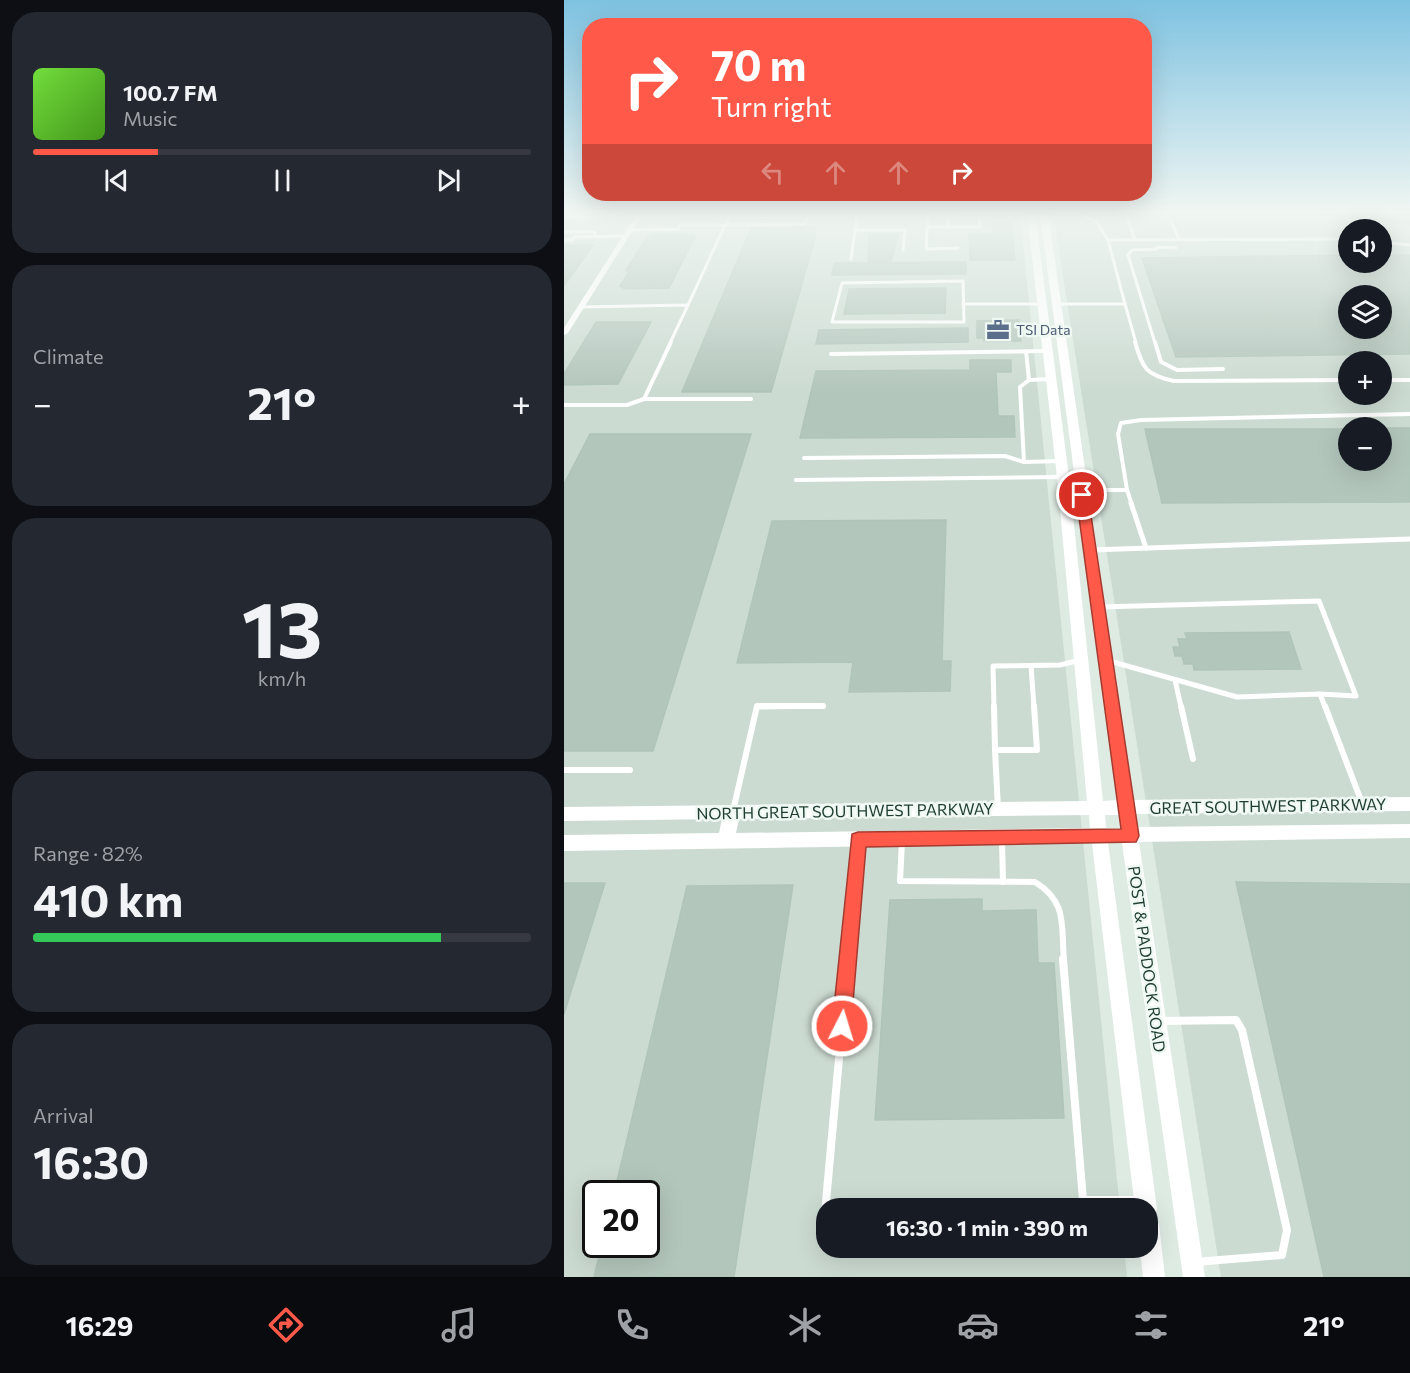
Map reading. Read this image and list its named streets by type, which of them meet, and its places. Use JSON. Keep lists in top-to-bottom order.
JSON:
{
  "streets": {
    "street": ["GREAT SOUTHWEST PARKWAY", "NORTH GREAT SOUTHWEST PARKWAY", "POST & PADDOCK ROAD"]
  },
  "crossings": [
    ["GREAT SOUTHWEST PARKWAY", "NORTH GREAT SOUTHWEST PARKWAY"],
    ["GREAT SOUTHWEST PARKWAY", "POST & PADDOCK ROAD"],
    ["NORTH GREAT SOUTHWEST PARKWAY", "POST & PADDOCK ROAD"]
  ],
  "places": {
    "office": ["TSI Data"]
  },
  "page": {
    "turn": ["70 m", "Turn right"],
    "song": ["100.7 FM", "Music"],
    "map_buttons": ["+", "−"],
    "tile": [
      "Climate",
      ["13", "km/h"],
      ["Range · 82%", "410 km"],
      ["Arrival", "16:30"]
    ],
    "heat": ["−", "21°", "+"],
    "limit": "20",
    "trip": "16:30 · 1 min · 390 m",
    "tabs": ["16:29", "21°"]
  }
}
